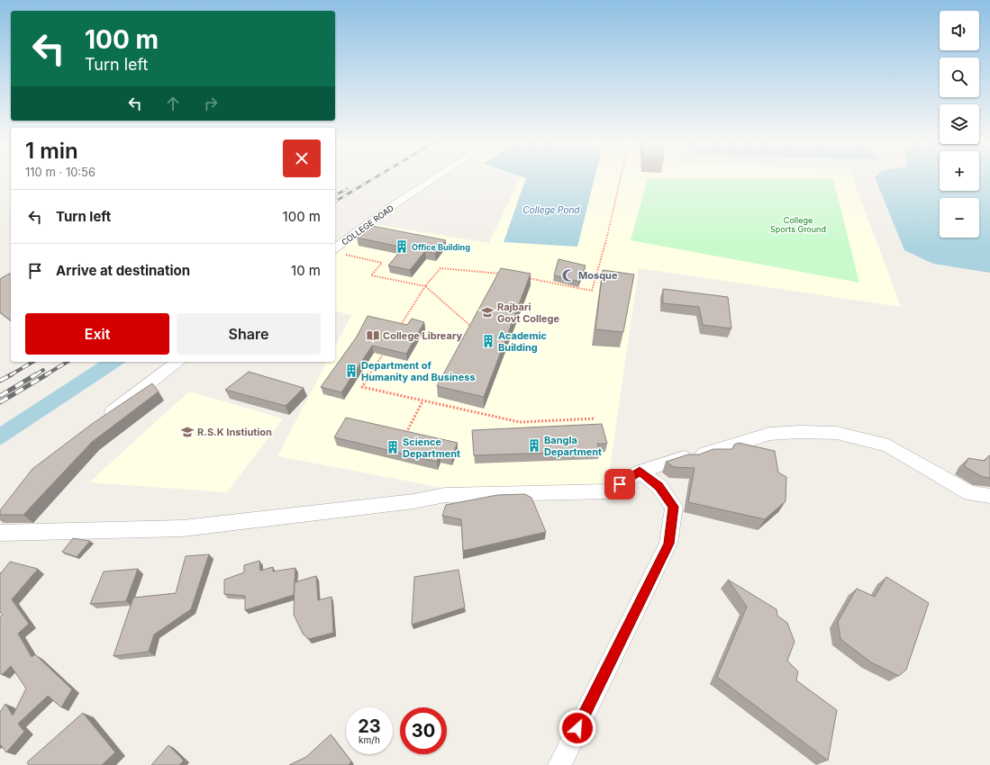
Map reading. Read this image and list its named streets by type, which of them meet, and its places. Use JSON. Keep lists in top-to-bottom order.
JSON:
{
  "streets": {
    "street": ["COLLEGE ROAD"]
  },
  "water": ["College Pond"],
  "parks": ["College Sports Ground"],
  "places": {
    "building": [
      "Office Building",
      "Academic Building",
      "Department of Humanity and Business",
      "Bangla Department",
      "Science Department"
    ],
    "mosque": ["Mosque"],
    "school or university": ["Rajbari Govt College", "R.S.K Instiution"],
    "library": ["College Libreary"]
  },
  "page": {
    "map_buttons": ["+", "−"],
    "turn": ["100 m", "Turn left"],
    "heading": ["1 min", "110 m · 10:56"],
    "list": [
      {
        "name": "Turn left",
        "value": "100 m"
      },
      {
        "name": "Arrive at destination",
        "value": "10 m"
      }
    ],
    "buttons": ["Exit", "Share"],
    "speed": "23 km/h",
    "limit": "30"
  }
}
